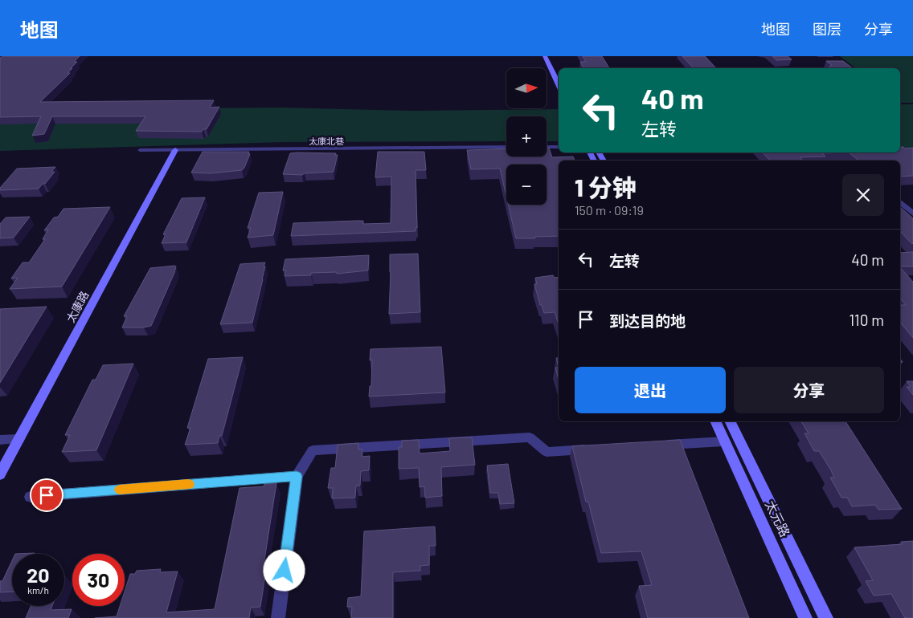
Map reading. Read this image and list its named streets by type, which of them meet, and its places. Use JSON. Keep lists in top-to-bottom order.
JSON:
{
  "streets": {
    "main road": ["太康路", "太元路"],
    "lane": ["太康北巷"]
  },
  "crossings": [
    ["太康北巷", "太康路"]
  ],
  "north": "right",
  "page": {
    "header": "地图",
    "nav": ["地图", "图层", "分享"],
    "map_buttons": ["+", "−"],
    "turn": ["40 m", "左转"],
    "heading": ["1 分钟", "150 m · 09:19"],
    "list": [
      {
        "name": "左转",
        "value": "40 m"
      },
      {
        "name": "到达目的地",
        "value": "110 m"
      }
    ],
    "buttons": ["退出", "分享"],
    "speed": "20 km/h",
    "limit": "30"
  }
}
